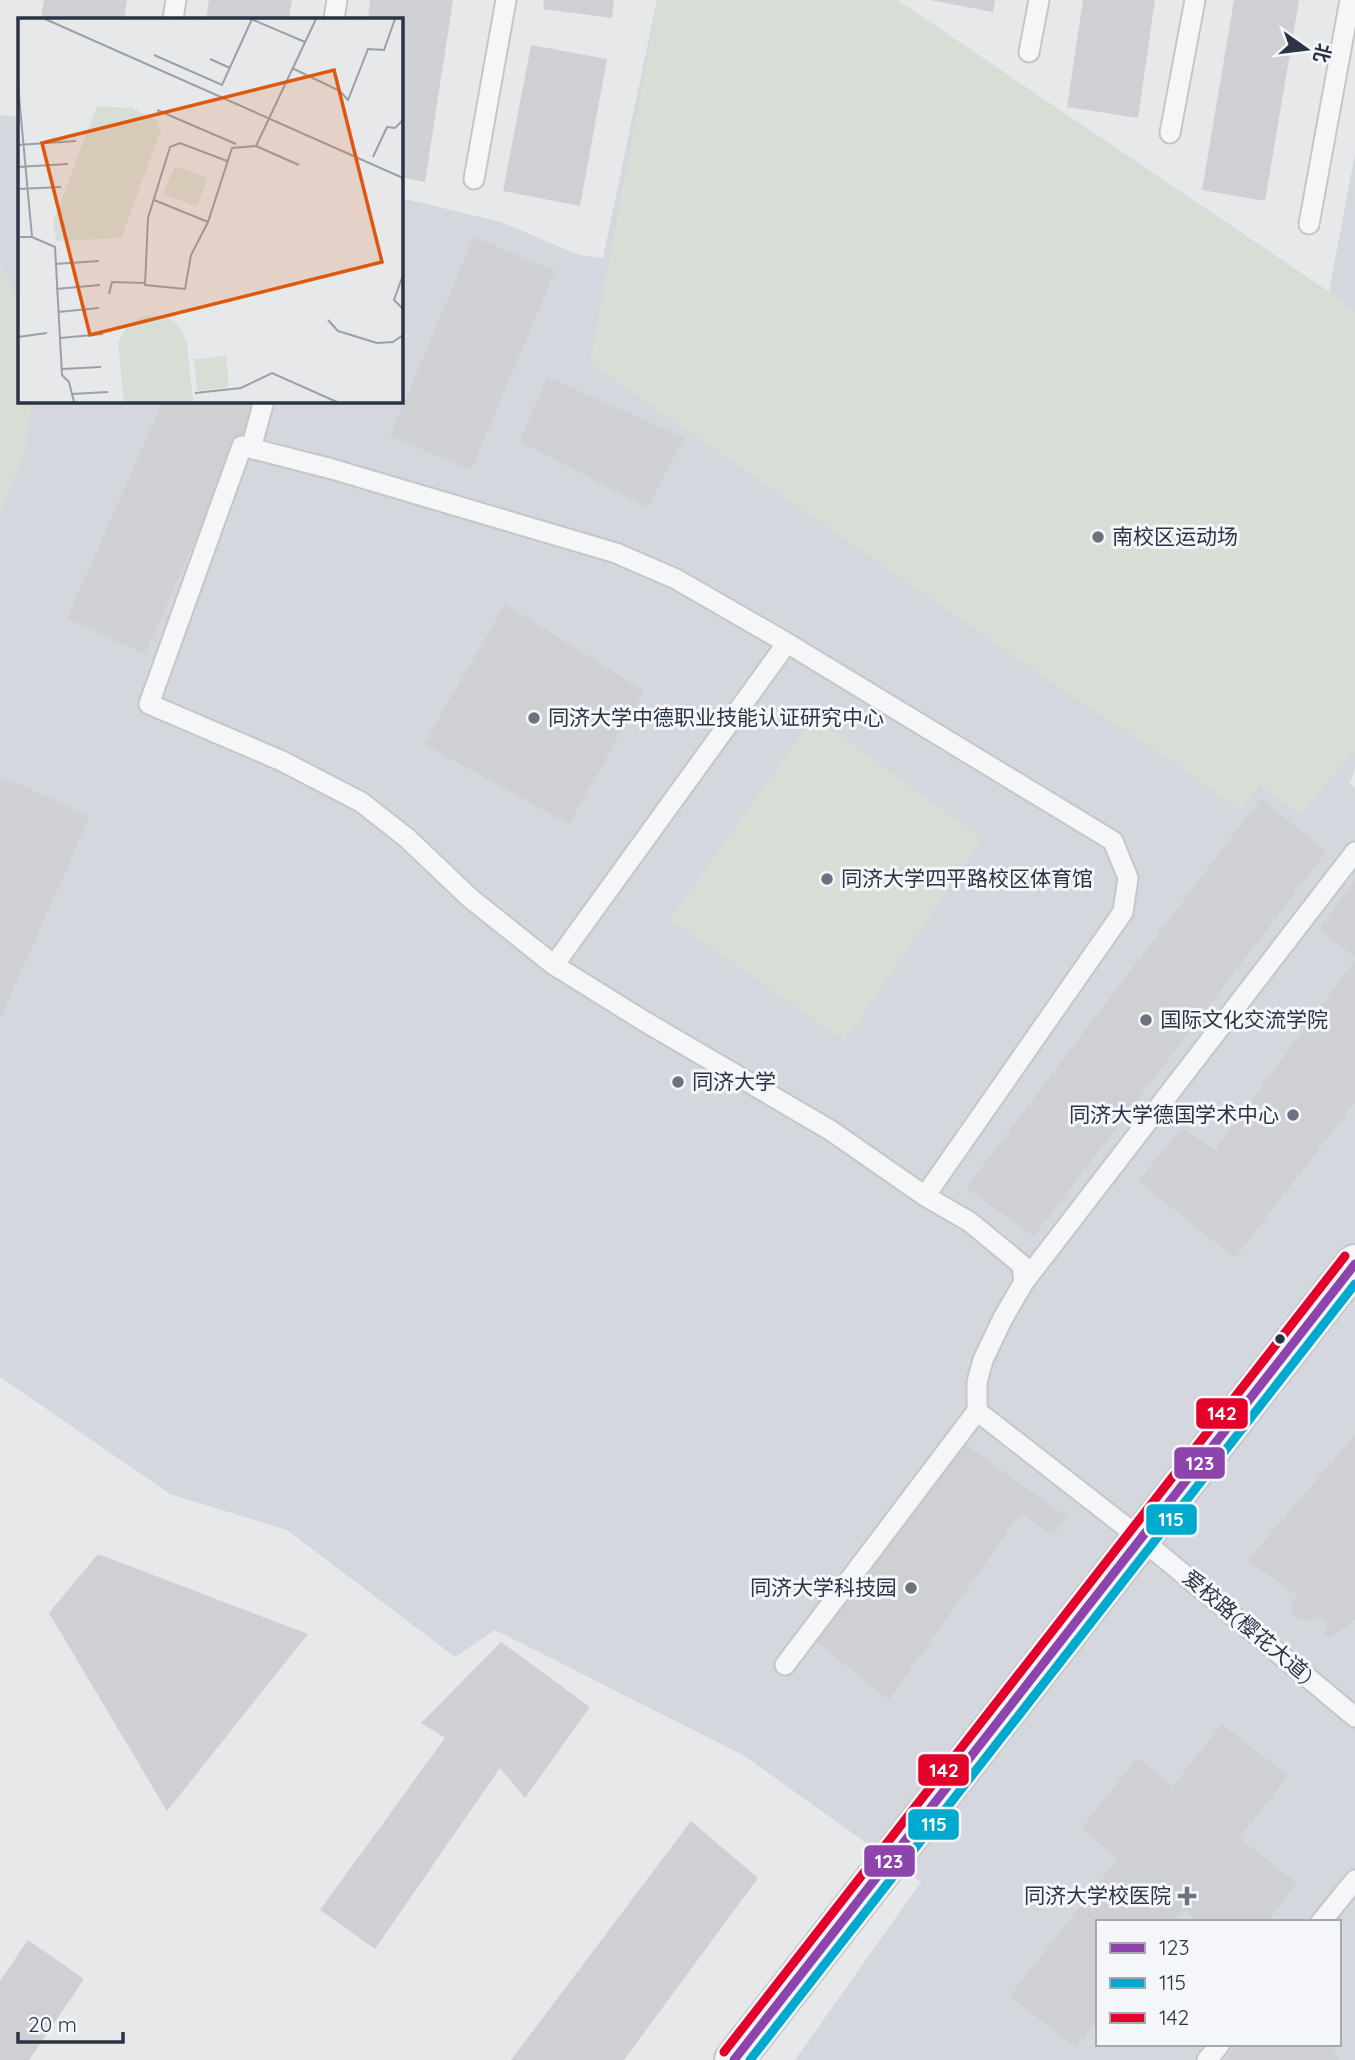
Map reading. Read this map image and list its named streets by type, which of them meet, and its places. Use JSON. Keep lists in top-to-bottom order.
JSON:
{
  "streets": {
    "lane": ["爱校路(樱花大道)"]
  },
  "places": {
    "other": [
      "南校区运动场",
      "同济大学中德职业技能认证研究中心",
      "同济大学四平路校区体育馆",
      "国际文化交流学院",
      "同济大学",
      "同济大学德国学术中心",
      "同济大学科技园"
    ],
    "health": ["同济大学校医院"]
  },
  "lines": ["transit line 142", "transit line 123", "transit line 115"],
  "legend": ["123", "115", "142"],
  "scale_bar": "20 m",
  "north": "right"
}
